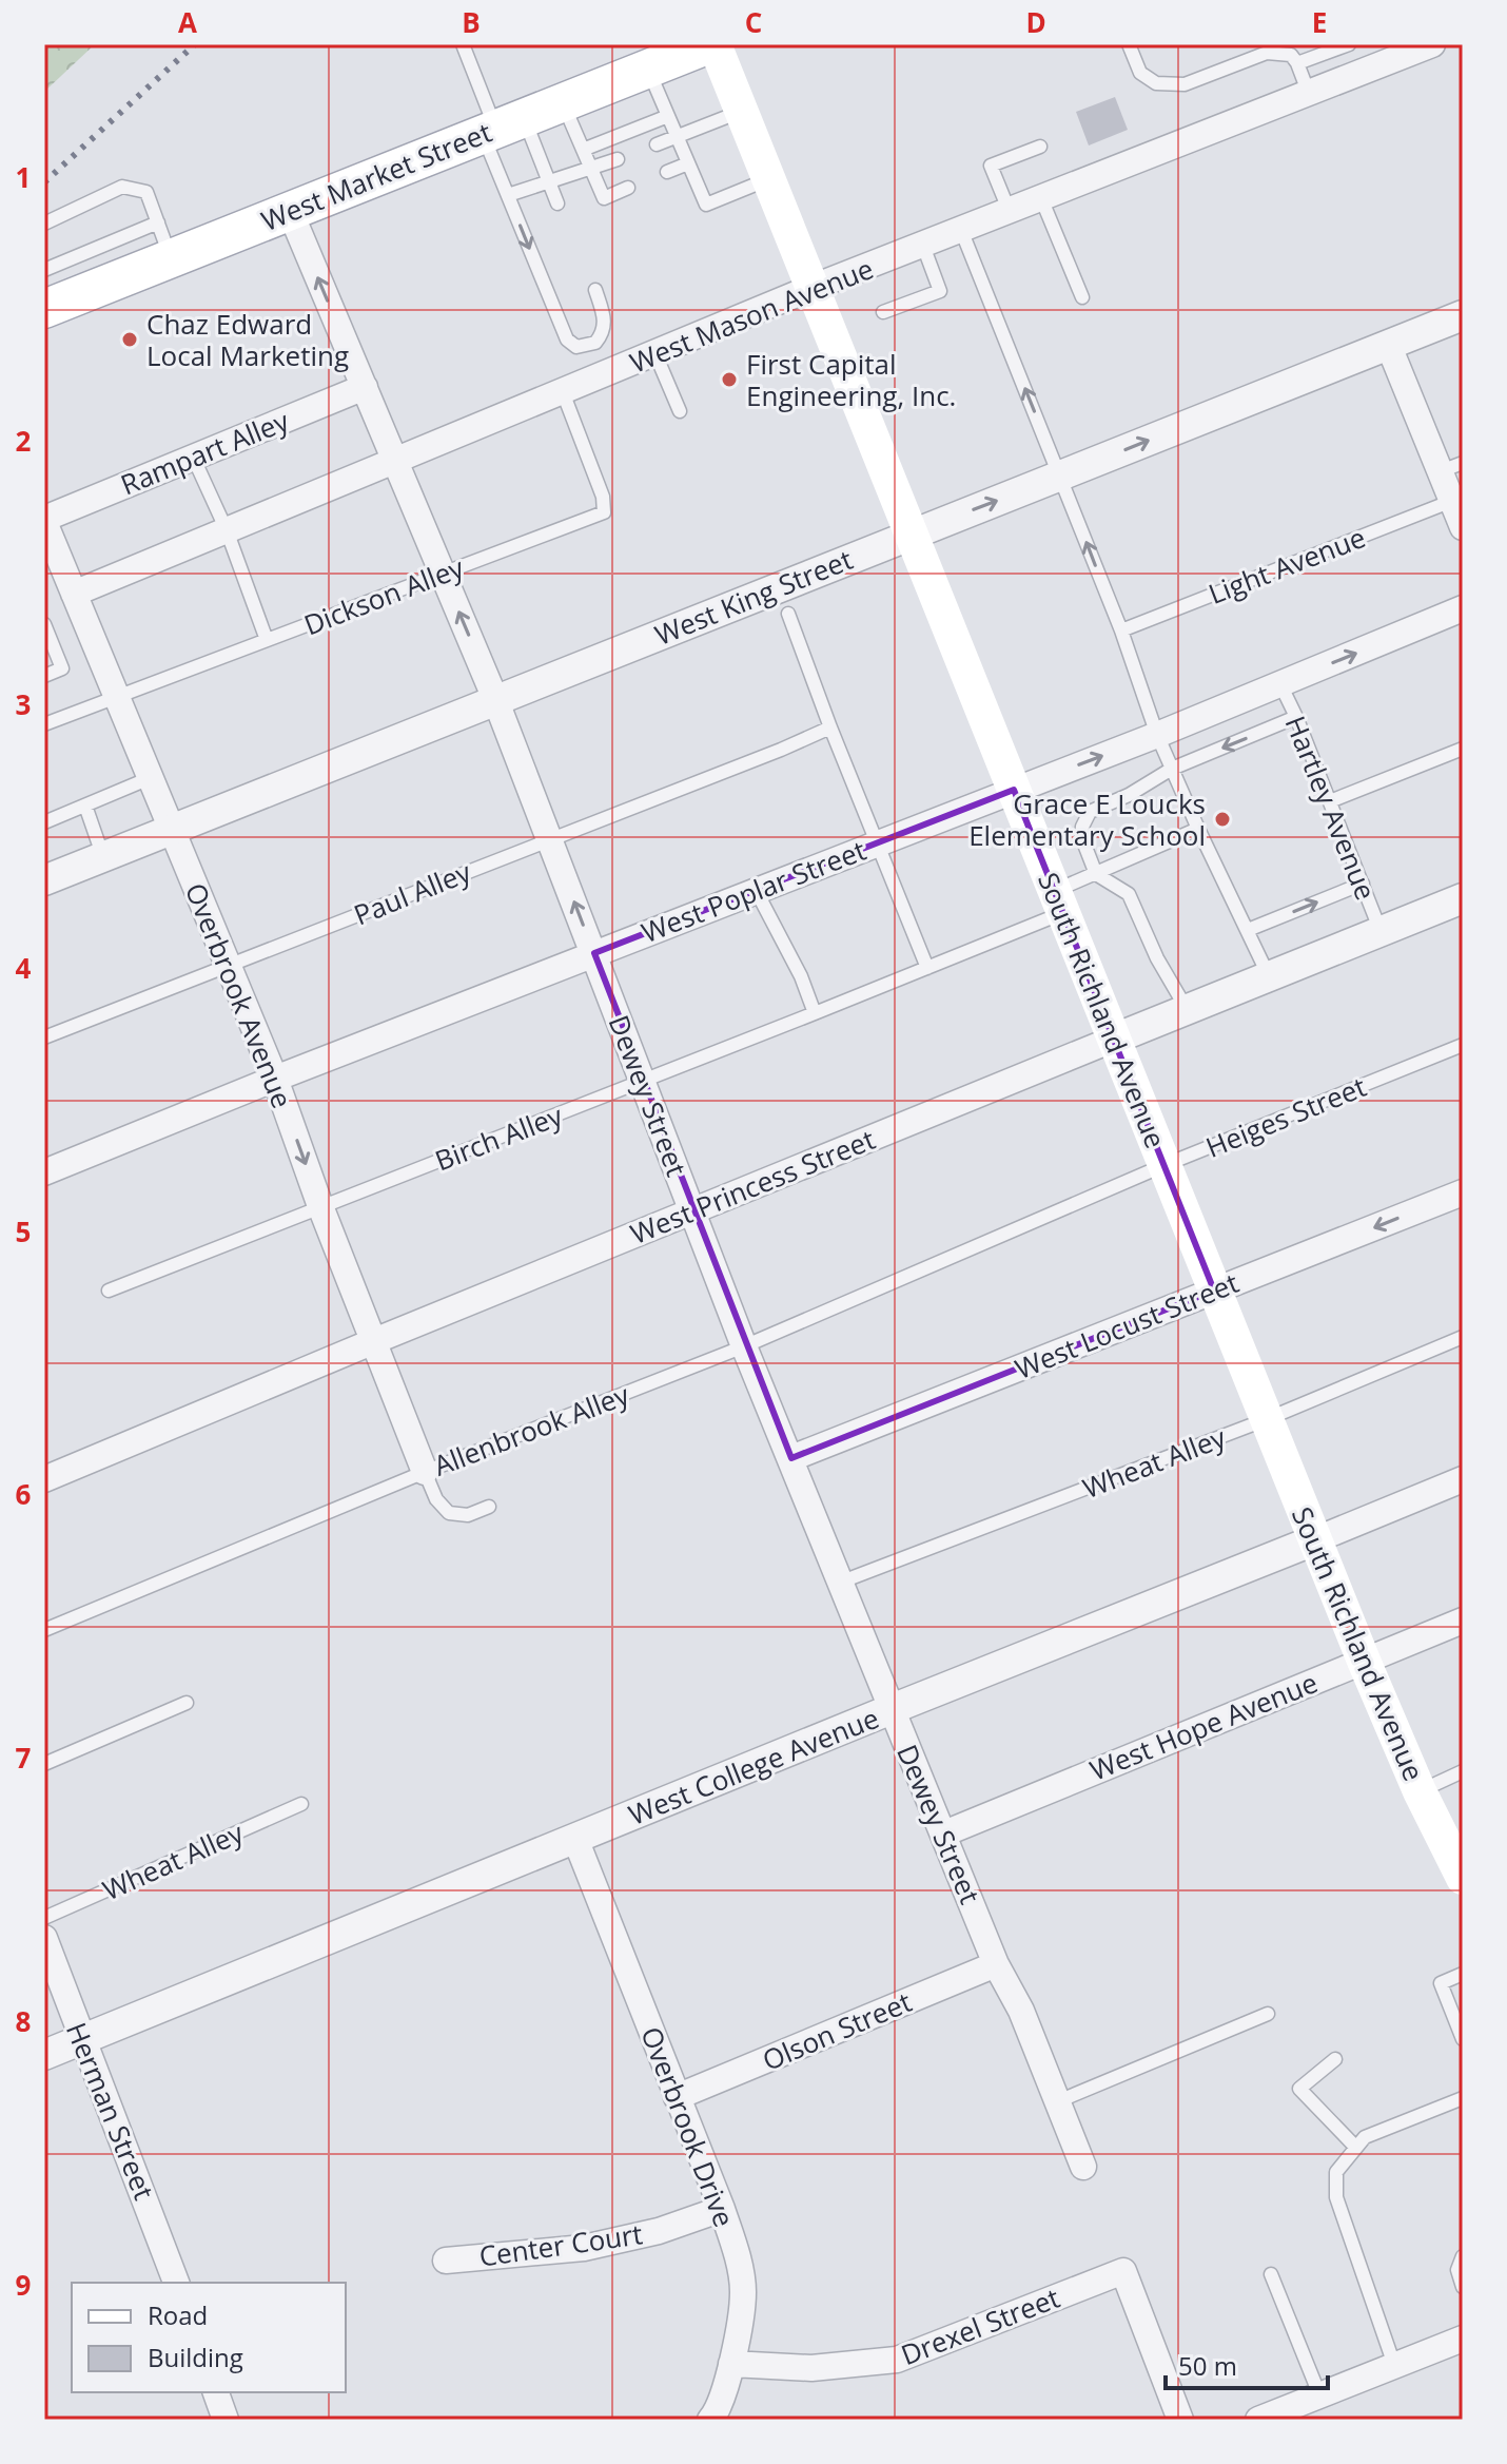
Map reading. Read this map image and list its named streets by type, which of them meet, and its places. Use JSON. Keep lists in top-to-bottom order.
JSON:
{
  "streets": {
    "main road": ["West Market Street", "South Richland Avenue"],
    "street": [
      "West Mason Avenue",
      "Rampart Alley",
      "West King Street",
      "West Poplar Street",
      "Overbrook Avenue",
      "Dewey Street",
      "West Princess Street",
      "West Locust Street",
      "West Hope Avenue",
      "West College Avenue",
      "Olson Street",
      "Herman Street",
      "Overbrook Drive",
      "Center Court",
      "Drexel Street"
    ],
    "lane": [
      "Light Avenue",
      "Dickson Alley",
      "Hartley Avenue",
      "Paul Alley",
      "Heiges Street",
      "Birch Alley",
      "Allenbrook Alley",
      "Wheat Alley"
    ]
  },
  "crossings": [
    ["West Market Street", "South Richland Avenue"],
    ["West Market Street", "Dewey Street"],
    ["West Mason Avenue", "Dickson Alley"],
    ["West Mason Avenue", "Overbrook Avenue"],
    ["West Mason Avenue", "South Richland Avenue"],
    ["West Mason Avenue", "Dewey Street"],
    ["Rampart Alley", "Overbrook Avenue"],
    ["Rampart Alley", "Dewey Street"],
    ["Dickson Alley", "Overbrook Avenue"],
    ["Dickson Alley", "Dewey Street"],
    ["West King Street", "Overbrook Avenue"],
    ["West King Street", "South Richland Avenue"],
    ["West King Street", "Dewey Street"],
    ["Hartley Avenue", "West Poplar Street"],
    ["Hartley Avenue", "West Princess Street"],
    ["West Poplar Street", "Overbrook Avenue"],
    ["West Poplar Street", "South Richland Avenue"],
    ["West Poplar Street", "Dewey Street"],
    ["Paul Alley", "Overbrook Avenue"],
    ["Paul Alley", "Dewey Street"],
    ["Overbrook Avenue", "Birch Alley"],
    ["Overbrook Avenue", "West Princess Street"],
    ["Overbrook Avenue", "Allenbrook Alley"],
    ["South Richland Avenue", "Heiges Street"],
    ["South Richland Avenue", "Birch Alley"],
    ["South Richland Avenue", "West Princess Street"],
    ["South Richland Avenue", "West Locust Street"],
    ["South Richland Avenue", "Wheat Alley"],
    ["South Richland Avenue", "West Hope Avenue"],
    ["South Richland Avenue", "West College Avenue"],
    ["Dewey Street", "Birch Alley"],
    ["Dewey Street", "West Princess Street"],
    ["Dewey Street", "West Locust Street"],
    ["Dewey Street", "Allenbrook Alley"],
    ["Dewey Street", "Wheat Alley"],
    ["Dewey Street", "West Hope Avenue"],
    ["Dewey Street", "West College Avenue"],
    ["Dewey Street", "Olson Street"],
    ["Heiges Street", "Allenbrook Alley"],
    ["West College Avenue", "Herman Street"],
    ["West College Avenue", "Overbrook Drive"],
    ["Olson Street", "Overbrook Drive"],
    ["Overbrook Drive", "Center Court"],
    ["Overbrook Drive", "Drexel Street"]
  ],
  "one_way": ["West Locust Street"],
  "places": ["Chaz Edward Local Marketing", "First Capital Engineering, Inc.", "Grace E Loucks Elementary School"],
  "legend": ["Road", "Building"],
  "scale_bar": "50 m",
  "grid": {
    "columns": [
      "A",
      "B",
      "C",
      "D",
      "E"
    ],
    "rows": [
      "1",
      "2",
      "3",
      "4",
      "5",
      "6",
      "7",
      "8",
      "9"
    ]
  }
}
